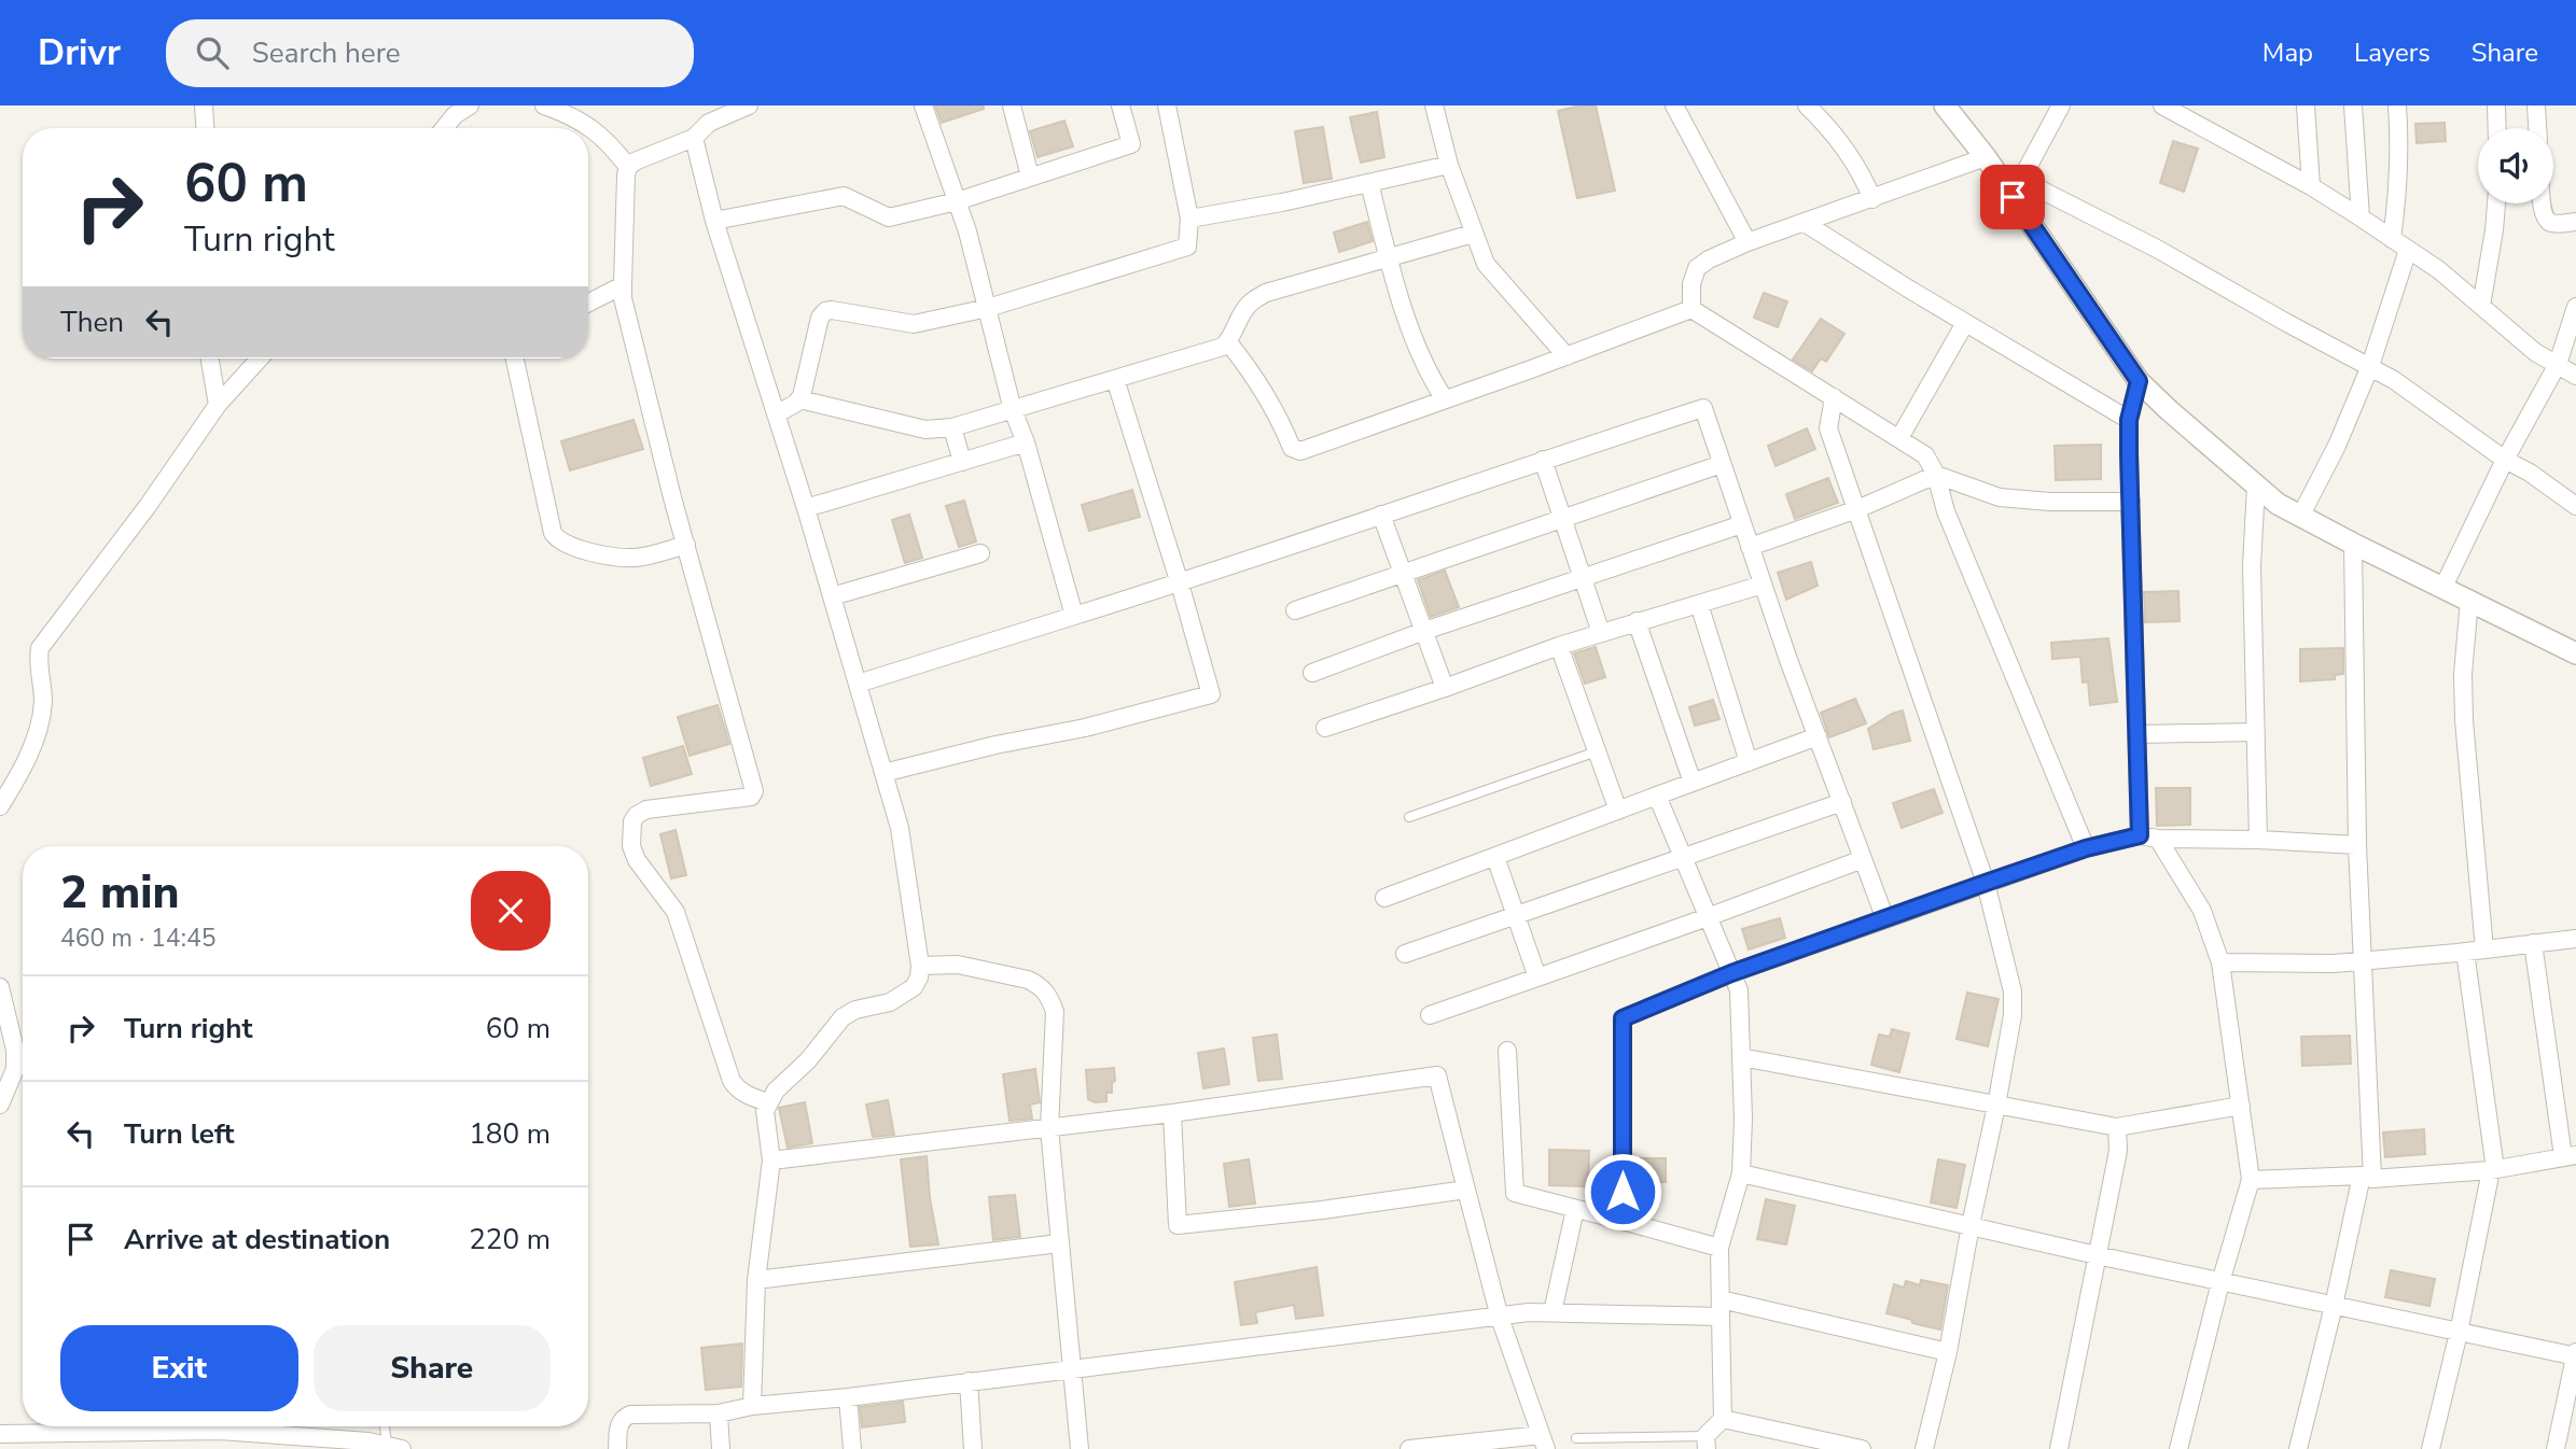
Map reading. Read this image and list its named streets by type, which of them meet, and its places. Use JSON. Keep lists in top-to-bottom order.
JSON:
{
  "page": {
    "header": "Drivr",
    "search": "Search here",
    "nav": ["Map", "Layers", "Share"],
    "turn": ["60 m", "Turn right"],
    "then": "Then",
    "heading": ["2 min", "460 m · 14:45"],
    "list": [
      {
        "name": "Turn right",
        "value": "60 m"
      },
      {
        "name": "Turn left",
        "value": "180 m"
      },
      {
        "name": "Arrive at destination",
        "value": "220 m"
      }
    ],
    "buttons": ["Exit", "Share"]
  }
}
